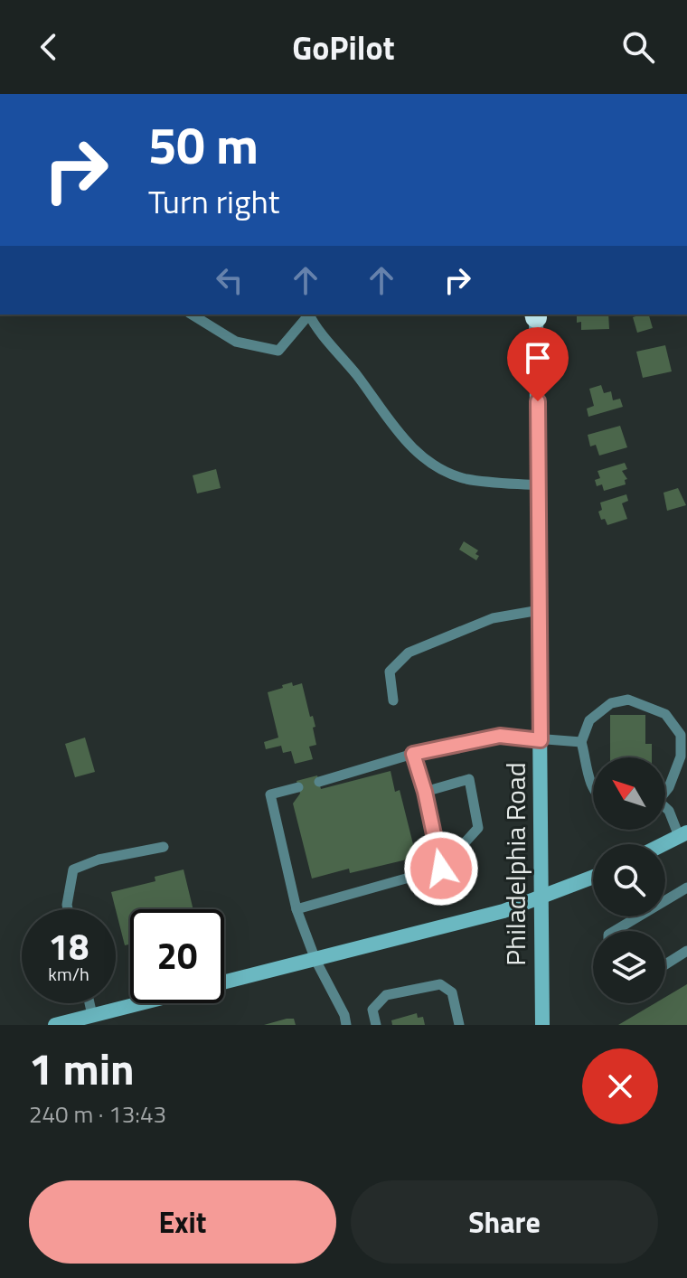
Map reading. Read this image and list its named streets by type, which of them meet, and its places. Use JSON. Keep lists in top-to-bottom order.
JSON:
{
  "streets": {
    "main road": ["Philadelphia Road"]
  },
  "north": "top left",
  "page": {
    "header": "GoPilot",
    "turn": ["50 m", "Turn right"],
    "speed": "18 km/h",
    "limit": "20",
    "heading": ["1 min", "240 m · 13:43"],
    "buttons": ["Exit", "Share"]
  }
}
